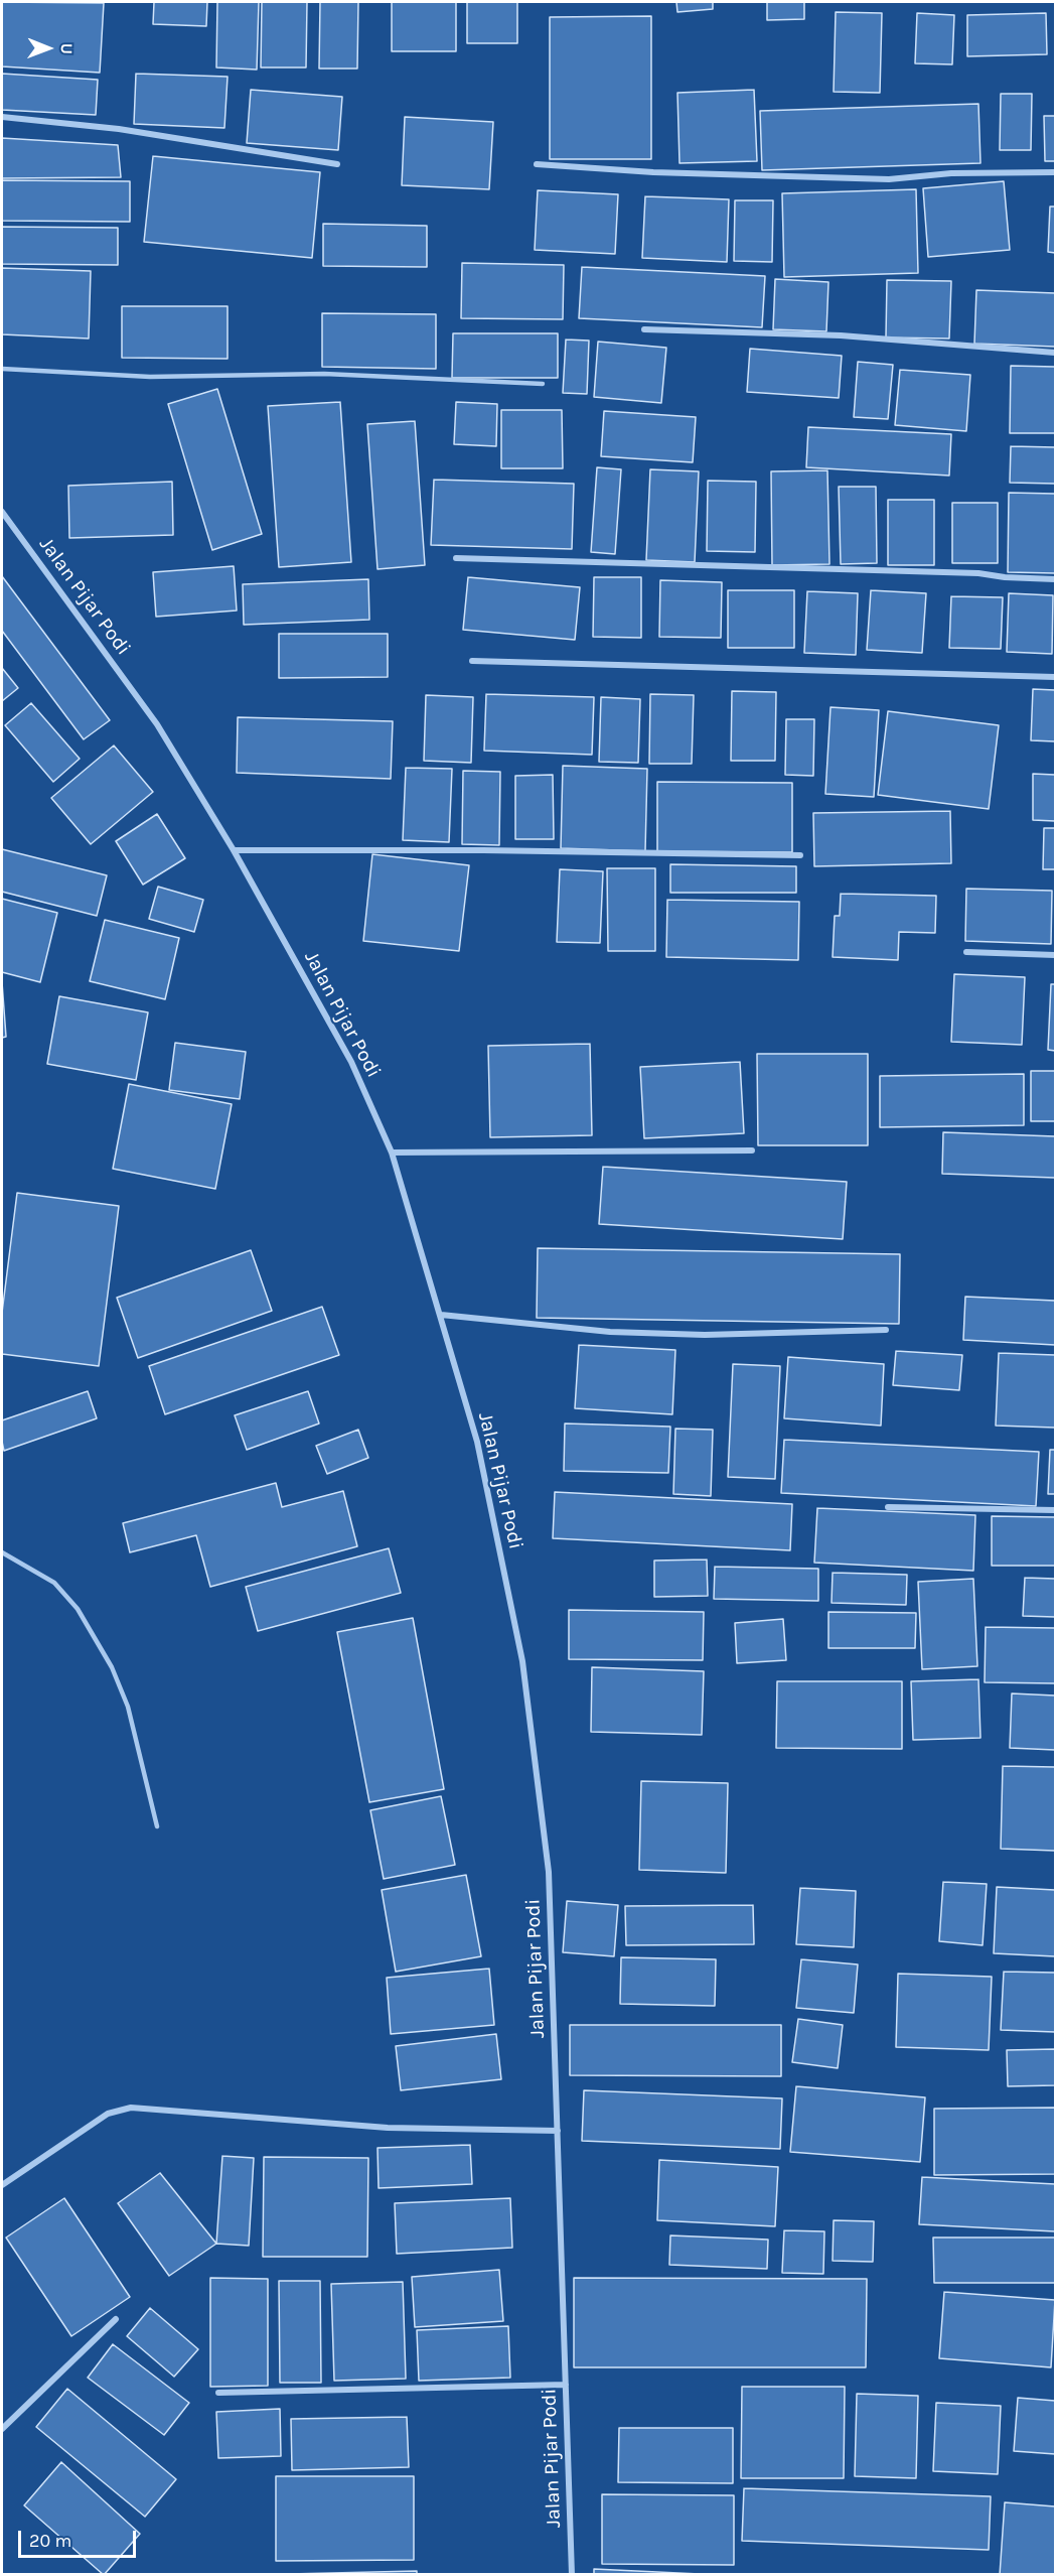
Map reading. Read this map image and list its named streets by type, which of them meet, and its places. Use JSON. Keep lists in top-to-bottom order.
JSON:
{
  "streets": {
    "street": ["Jalan Pijar Podi"]
  },
  "scale_bar": "20 m",
  "north": "right"
}
